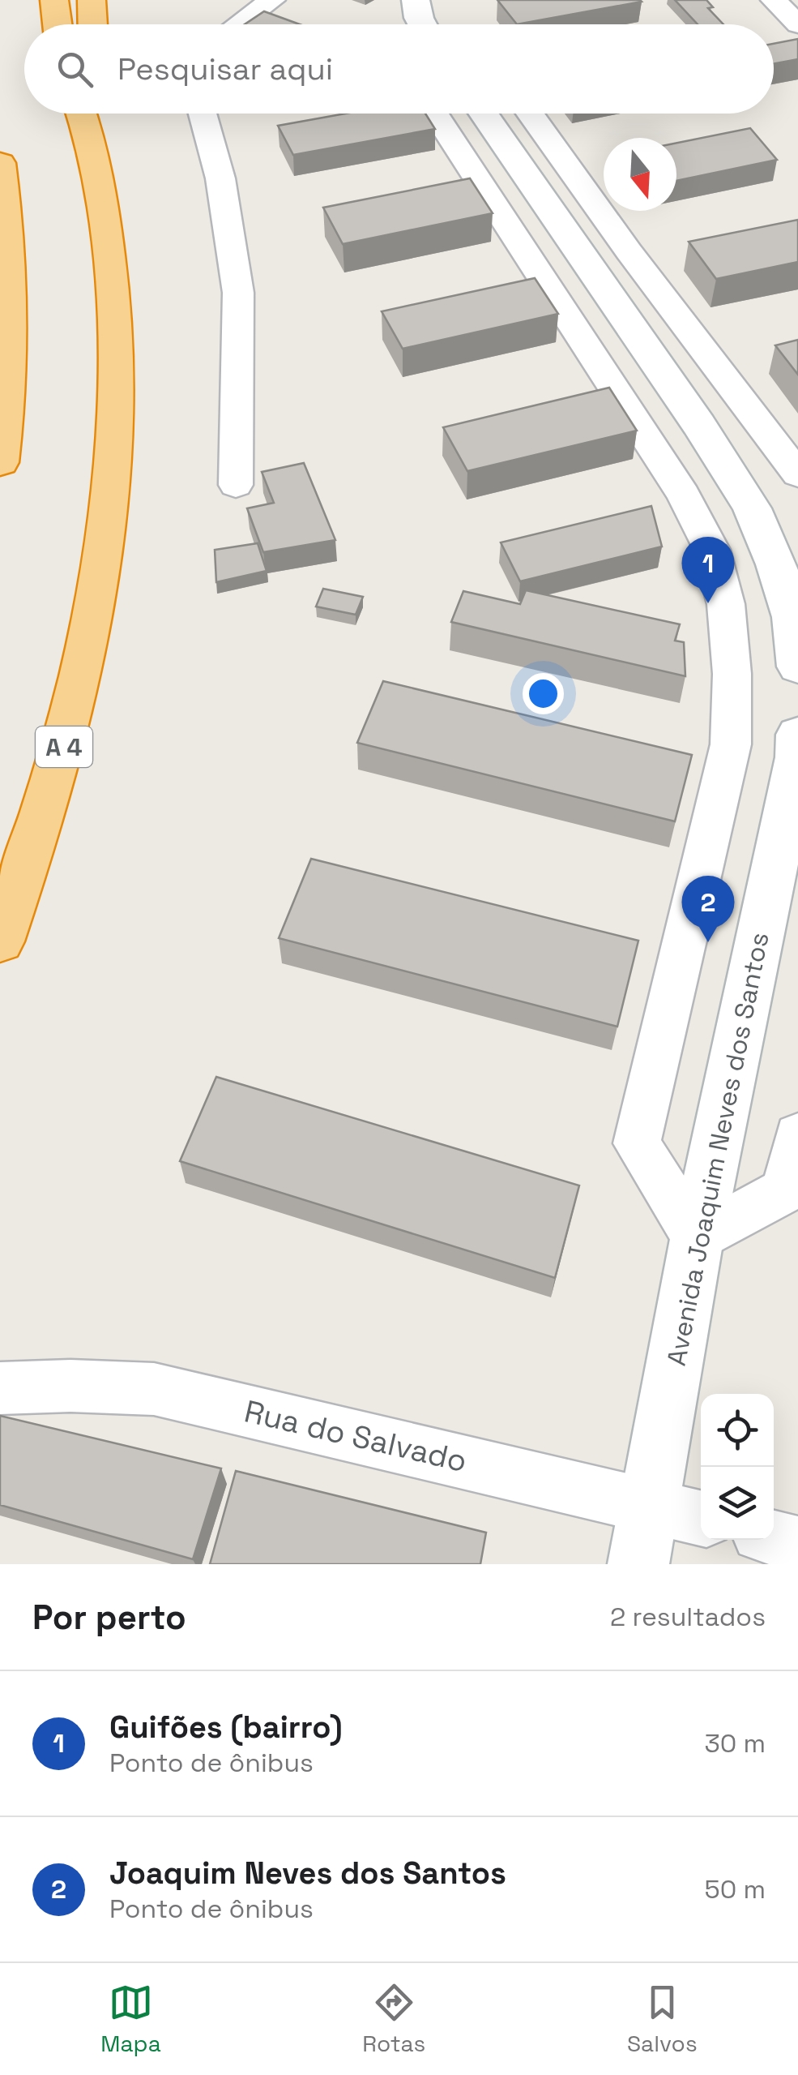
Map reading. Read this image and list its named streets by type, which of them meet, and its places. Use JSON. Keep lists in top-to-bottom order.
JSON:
{
  "streets": {
    "highway": ["A 4"],
    "street": ["Avenida Joaquim Neves dos Santos", "Rua do Salvado"]
  },
  "crossings": [
    ["Avenida Joaquim Neves dos Santos", "Rua do Salvado"]
  ],
  "north": "bottom",
  "page": {
    "search": "Pesquisar aqui",
    "pins": ["1", "2"],
    "heading": ["Por perto", "2 resultados"],
    "list": [
      {
        "mark": "1",
        "name": "Guifões (bairro)",
        "note": "Ponto de ônibus",
        "value": "30 m"
      },
      {
        "mark": "2",
        "name": "Joaquim Neves dos Santos",
        "note": "Ponto de ônibus",
        "value": "50 m"
      }
    ],
    "nav": ["Mapa", "Rotas", "Salvos"]
  }
}
